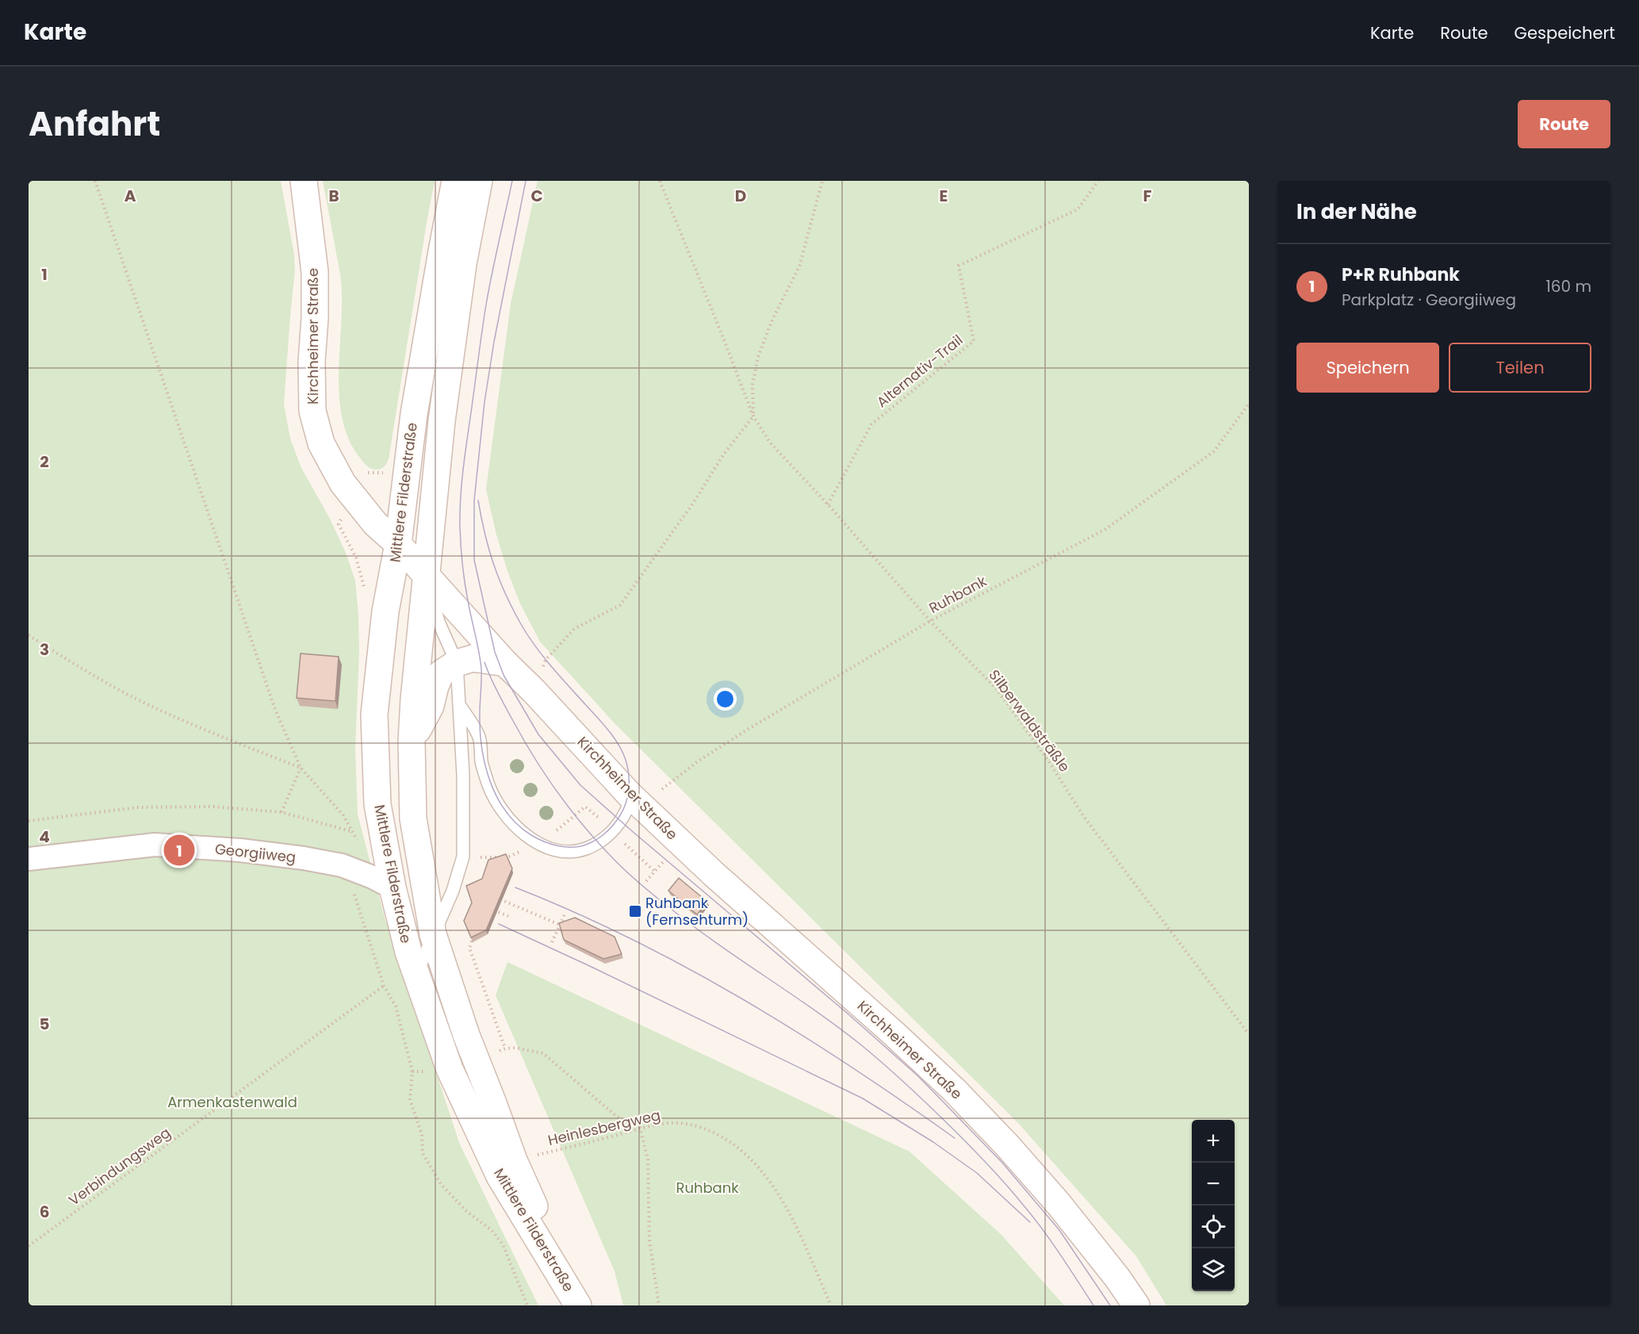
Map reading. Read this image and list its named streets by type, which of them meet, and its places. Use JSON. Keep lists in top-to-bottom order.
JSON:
{
  "streets": {
    "main road": ["Kirchheimer Straße", "Mittlere Filderstraße"],
    "street": ["Georgiiweg"],
    "path": [
      "Alternativ-Trail",
      "Ruhbank",
      "Silberwaldsträßle",
      "Heinlesbergweg",
      "Verbindungsweg"
    ]
  },
  "crossings": [
    ["Kirchheimer Straße", "Mittlere Filderstraße"],
    ["Alternativ-Trail", "Silberwaldsträßle"],
    ["Mittlere Filderstraße", "Georgiiweg"],
    ["Mittlere Filderstraße", "Heinlesbergweg"],
    ["Ruhbank", "Silberwaldsträßle"]
  ],
  "parks": ["Armenkastenwald", "Ruhbank"],
  "places": {
    "transit": ["Ruhbank (Fernsehturm)"]
  },
  "page": {
    "header": "Karte",
    "nav": ["Karte", "Route", "Gespeichert"],
    "title": "Anfahrt",
    "buttons": [
      "Route",
      ["Speichern", "Teilen"]
    ],
    "heading": "In der Nähe",
    "list": [
      {
        "mark": "1",
        "name": "P+R Ruhbank",
        "note": "Parkplatz · Georgiiweg",
        "value": "160 m"
      }
    ],
    "pins": "1",
    "map_buttons": ["+", "−"]
  },
  "grid": {
    "columns": [
      "A",
      "B",
      "C",
      "D",
      "E",
      "F"
    ],
    "rows": [
      "1",
      "2",
      "3",
      "4",
      "5",
      "6"
    ]
  }
}
